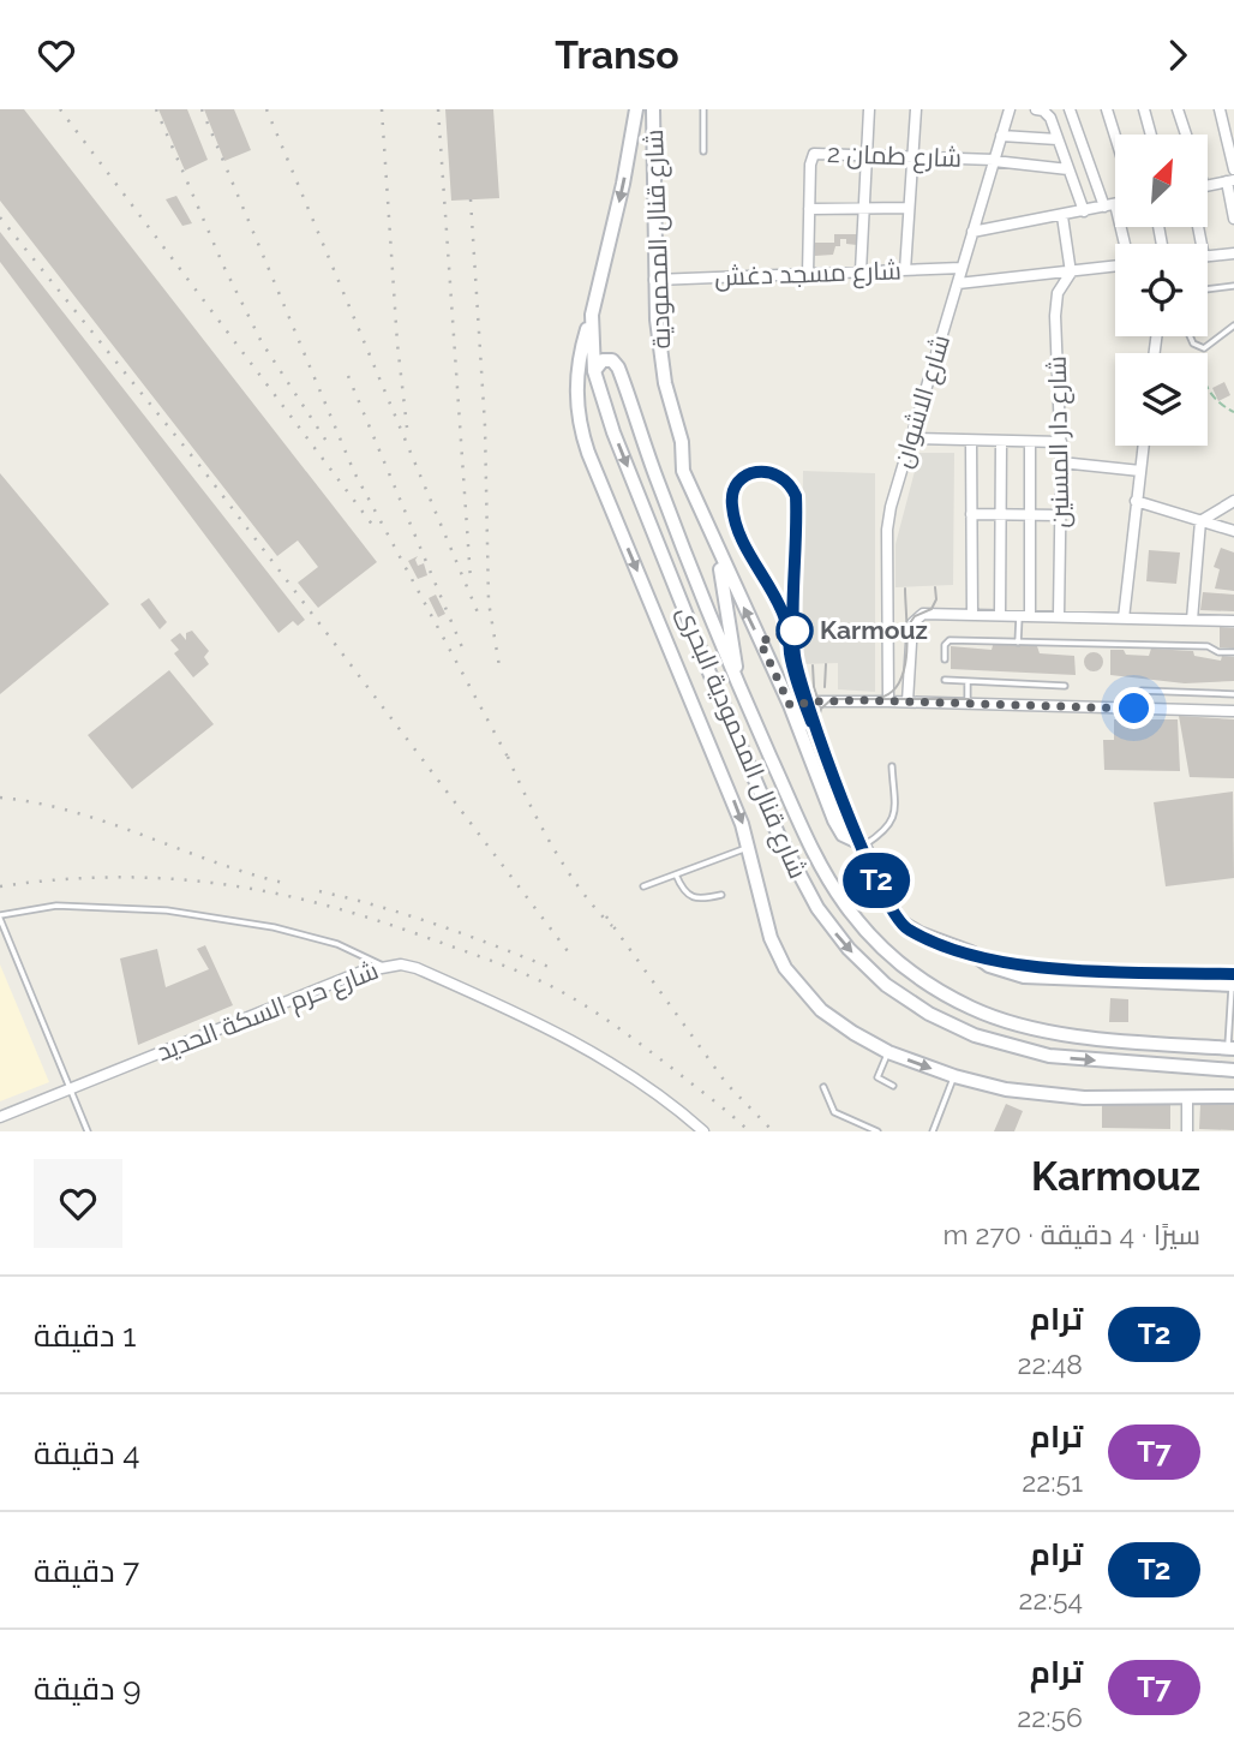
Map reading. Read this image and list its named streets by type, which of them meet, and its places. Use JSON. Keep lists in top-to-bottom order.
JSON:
{
  "streets": {
    "main road": ["شارع قنال المحمودية", "شارع قنال المحمودية البحرى"],
    "street": [
      "شارع طمان 2",
      "شارع مسجد دغش",
      "شارع الاشوان",
      "شارع دار المسنين",
      "شارع حرم السكة الحديد"
    ]
  },
  "crossings": [
    ["شارع طمان 2", "شارع مسجد دغش"],
    ["شارع طمان 2", "شارع الاشوان"],
    ["شارع قنال المحمودية", "شارع مسجد دغش"],
    ["شارع مسجد دغش", "شارع الاشوان"]
  ],
  "places": ["Karmouz"],
  "lines": ["tram line T2"],
  "north": "top right",
  "page": {
    "header": "Transo",
    "on_map": "T2",
    "heading": ["Karmouz", "سيرًا · 4 دقيقة · 270 m"],
    "list": [
      {
        "mark": "T2",
        "name": "ترام",
        "note": "22:48",
        "value": "1 دقيقة"
      },
      {
        "mark": "T7",
        "name": "ترام",
        "note": "22:51",
        "value": "4 دقيقة"
      },
      {
        "mark": "T2",
        "name": "ترام",
        "note": "22:54",
        "value": "7 دقيقة"
      },
      {
        "mark": "T7",
        "name": "ترام",
        "note": "22:56",
        "value": "9 دقيقة"
      }
    ]
  }
}
